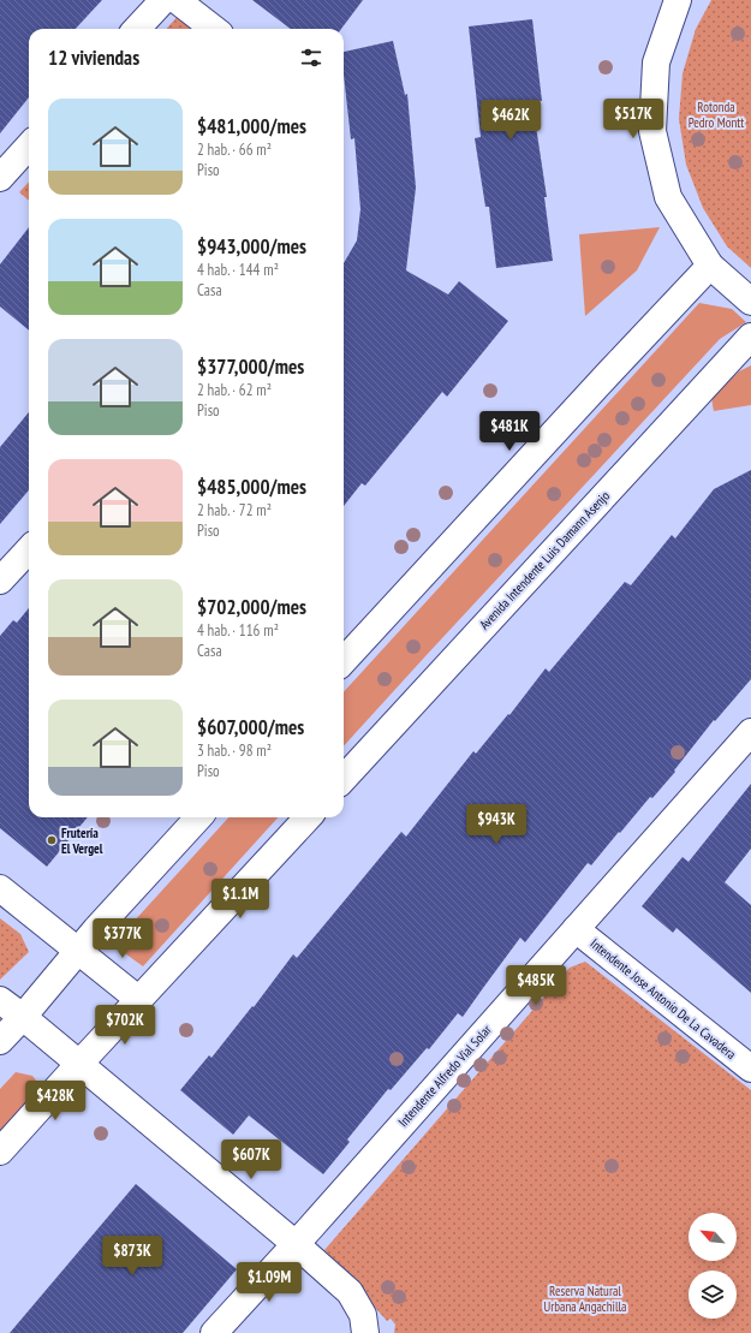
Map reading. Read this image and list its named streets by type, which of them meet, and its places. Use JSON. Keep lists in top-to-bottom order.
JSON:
{
  "streets": {
    "main road": ["Avenida Intendente Luis Damann Asenjo", "Intendente Jose Antonio De La Cavadera", "Intendente Alfredo Vial Solar"]
  },
  "crossings": [
    ["Intendente Jose Antonio De La Cavadera", "Intendente Alfredo Vial Solar"]
  ],
  "parks": ["Rotonda Pedro Montt", "Reserva Natural Urbana Angachilla"],
  "places": ["Frutería El Vergel"],
  "north": "top left",
  "page": {
    "heading": "12 viviendas",
    "list": [
      {
        "name": "$481,000/mes",
        "note": "2 hab. · 66 m² · Piso"
      },
      {
        "name": "$943,000/mes",
        "note": "4 hab. · 144 m² · Casa"
      },
      {
        "name": "$377,000/mes",
        "note": "2 hab. · 62 m² · Piso"
      },
      {
        "name": "$485,000/mes",
        "note": "2 hab. · 72 m² · Piso"
      },
      {
        "name": "$702,000/mes",
        "note": "4 hab. · 116 m² · Casa"
      },
      {
        "name": "$607,000/mes",
        "note": "3 hab. · 98 m² · Piso"
      }
    ],
    "price": [
      "$517K",
      "$462K",
      "$481K",
      "$943K",
      "$1.1M",
      "$377K",
      "$485K",
      "$702K",
      "$428K",
      "$607K",
      "$873K",
      "$1.09M"
    ]
  }
}
